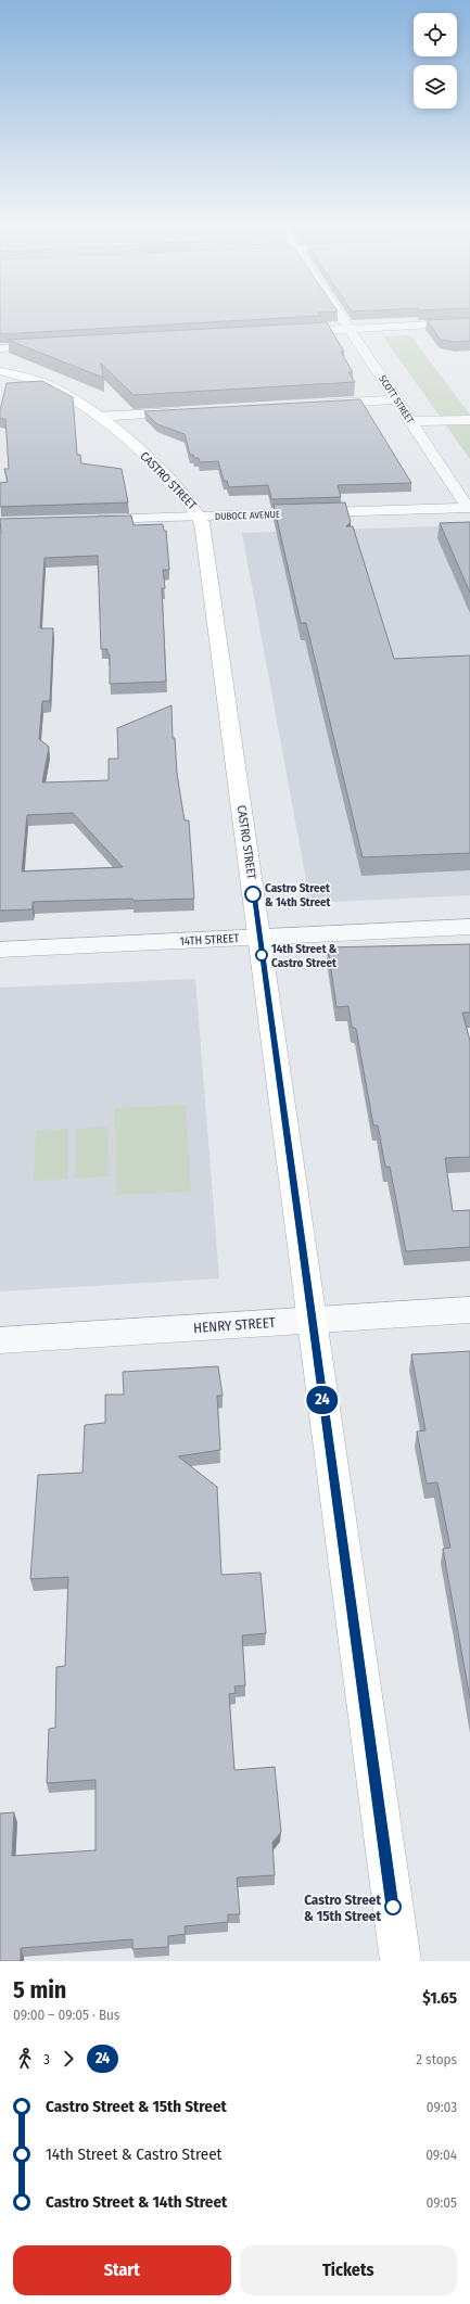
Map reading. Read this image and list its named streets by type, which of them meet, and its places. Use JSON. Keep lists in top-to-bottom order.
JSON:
{
  "streets": {
    "main road": ["CASTRO STREET"],
    "street": [
      "SCOTT STREET",
      "DUBOCE AVENUE",
      "14TH STREET",
      "HENRY STREET"
    ]
  },
  "crossings": [
    ["SCOTT STREET", "DUBOCE AVENUE"],
    ["CASTRO STREET", "DUBOCE AVENUE"],
    ["CASTRO STREET", "14TH STREET"],
    ["CASTRO STREET", "HENRY STREET"]
  ],
  "places": ["Castro Street & 14th Street", "14th Street & Castro Street", "Castro Street & 15th Street"],
  "lines": ["bus line 24"],
  "page": {
    "on_map": "24",
    "heading": ["5 min", "09:00 – 09:05 · Bus", "$1.65"],
    "legs": ["3", "24", "2 stops"],
    "list": [
      {
        "name": "Castro Street & 15th Street",
        "value": "09:03"
      },
      {
        "name": "14th Street & Castro Street",
        "value": "09:04"
      },
      {
        "name": "Castro Street & 14th Street",
        "value": "09:05"
      }
    ],
    "buttons": ["Start", "Tickets"]
  }
}
